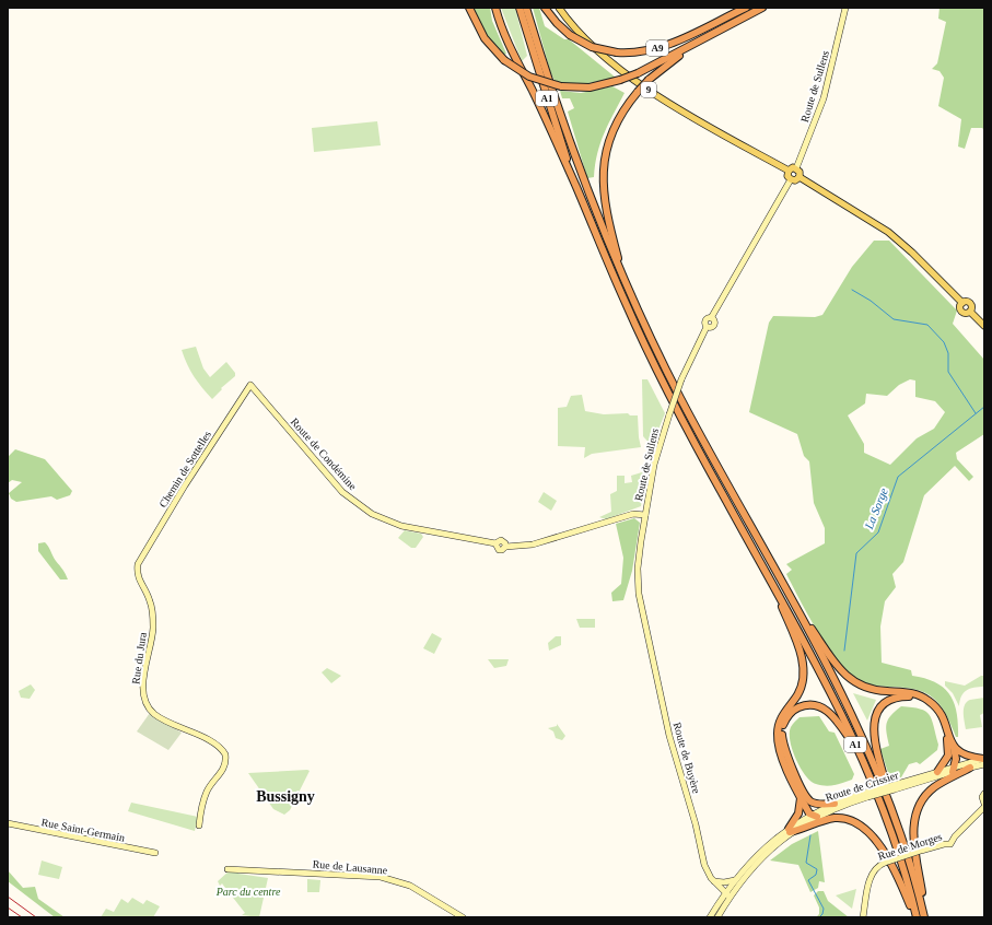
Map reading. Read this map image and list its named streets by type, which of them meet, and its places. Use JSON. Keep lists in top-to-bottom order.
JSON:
{
  "streets": {
    "highway": ["A9", "A1"],
    "main road": ["9"],
    "street": [
      "Route de Sullens",
      "Route de Condémine",
      "Chemin de Sottelles",
      "Rue du Jura",
      "Route de Buyère",
      "Route de Crissier",
      "Rue Saint-Germain",
      "Rue de Morges",
      "Rue de Lausanne"
    ]
  },
  "crossings": [
    ["Route de Sullens", "9"],
    ["Route de Sullens", "Route de Condémine"],
    ["Route de Sullens", "Route de Buyère"],
    ["Route de Condémine", "Chemin de Sottelles"],
    ["Chemin de Sottelles", "Rue du Jura"],
    ["Route de Buyère", "Route de Crissier"]
  ],
  "districts": ["Bussigny"],
  "water": ["La Sorge"],
  "parks": ["Parc du centre"]
}
